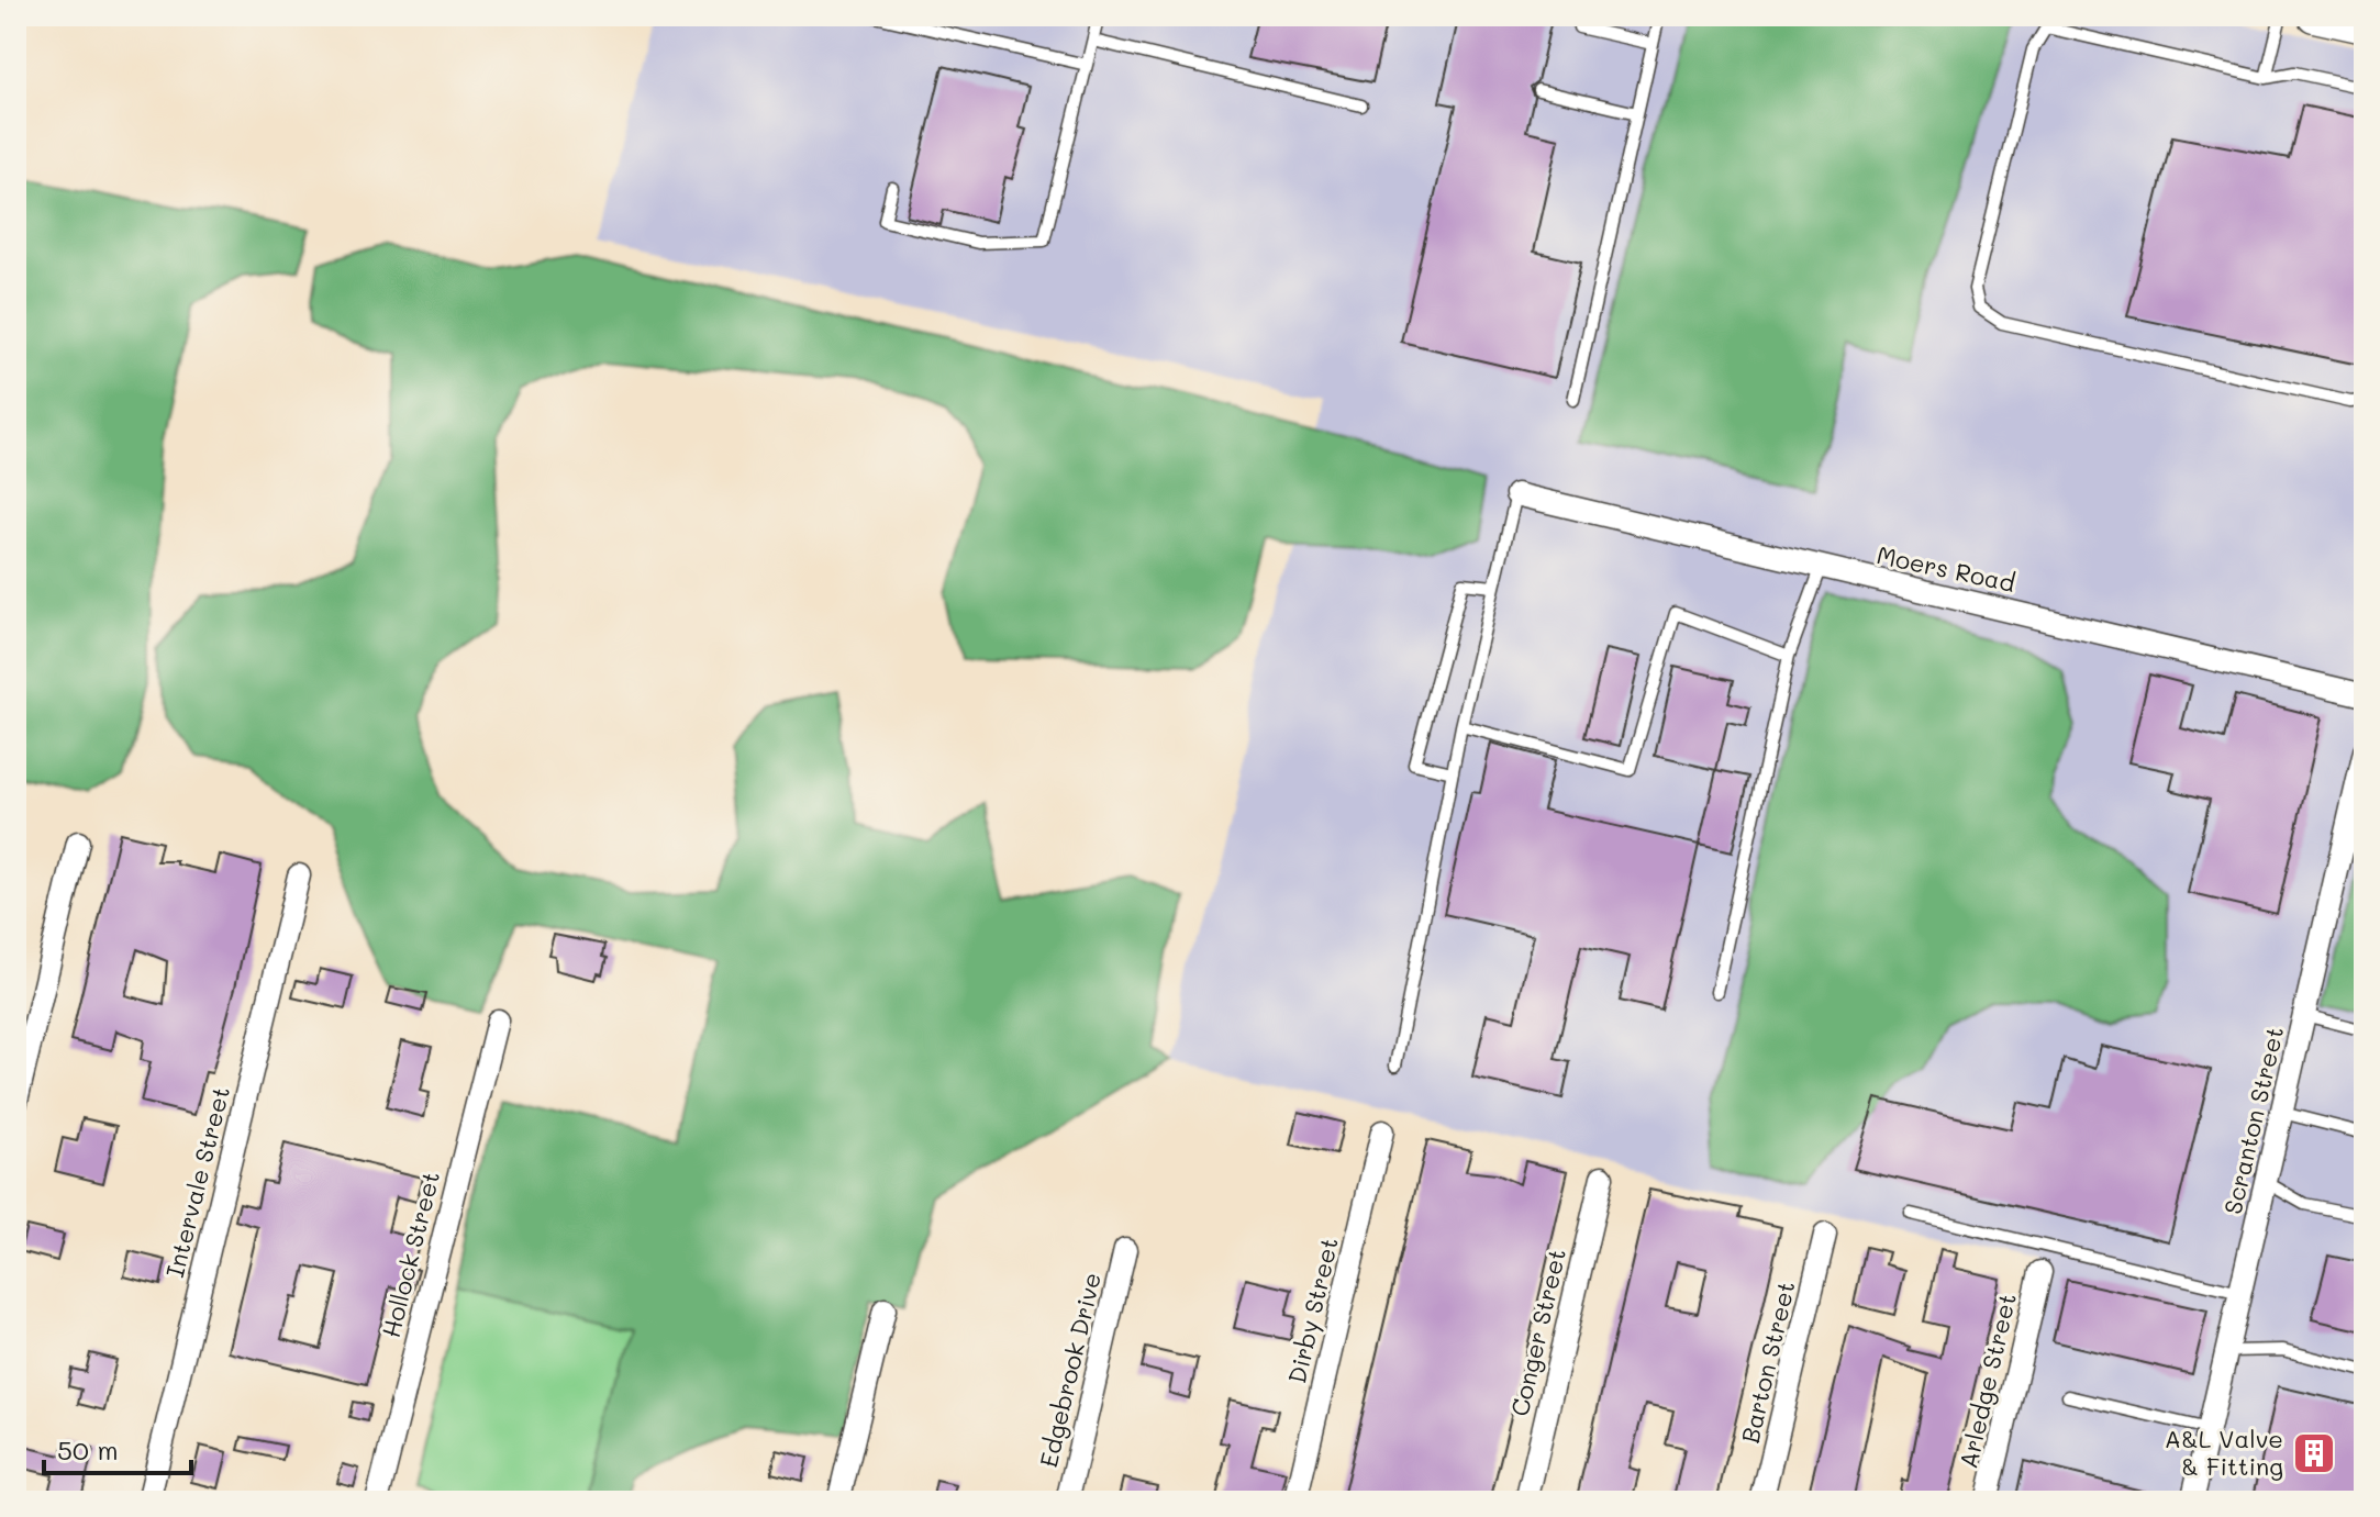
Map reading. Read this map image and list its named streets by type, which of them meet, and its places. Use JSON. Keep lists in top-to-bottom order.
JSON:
{
  "streets": {
    "street": [
      "Moers Road",
      "Scranton Street",
      "Intervale Street",
      "Hollock Street",
      "Dirby Street",
      "Conger Street",
      "Barton Street",
      "Edgebrook Drive",
      "Arledge Street"
    ]
  },
  "places": {
    "building": ["A&L Valve & Fitting"]
  },
  "scale_bar": "50 m"
}
